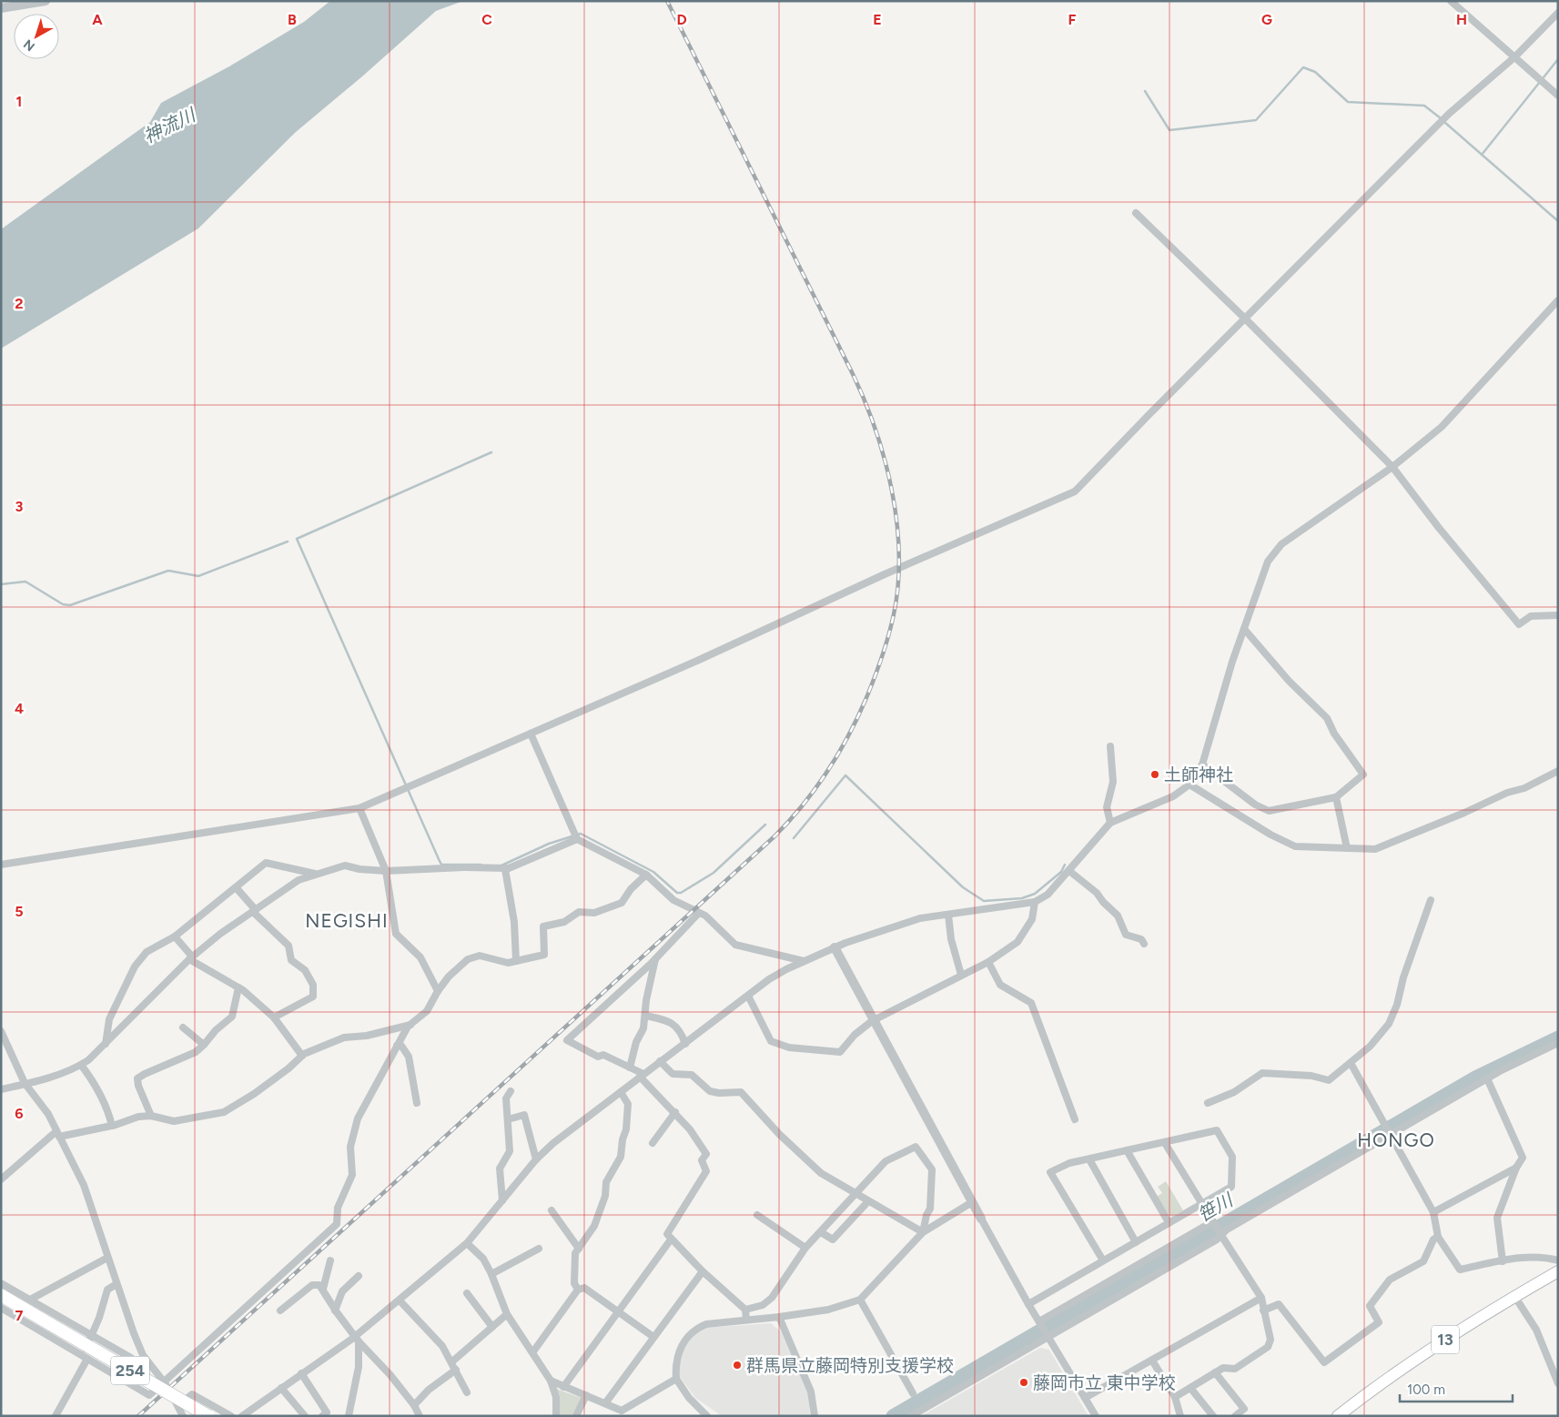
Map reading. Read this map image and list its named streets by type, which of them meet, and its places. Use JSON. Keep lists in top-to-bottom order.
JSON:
{
  "streets": {
    "highway": ["254"],
    "main road": ["13"]
  },
  "districts": ["NEGISHI", "HONGO"],
  "water": ["神流川", "笹川"],
  "places": ["土師神社", "群馬県立藤岡特別支援学校", "藤岡市立 東中学校"],
  "scale_bar": "100 m",
  "north": "bottom left",
  "grid": {
    "columns": [
      "A",
      "B",
      "C",
      "D",
      "E",
      "F",
      "G",
      "H"
    ],
    "rows": [
      "1",
      "2",
      "3",
      "4",
      "5",
      "6",
      "7"
    ]
  }
}
